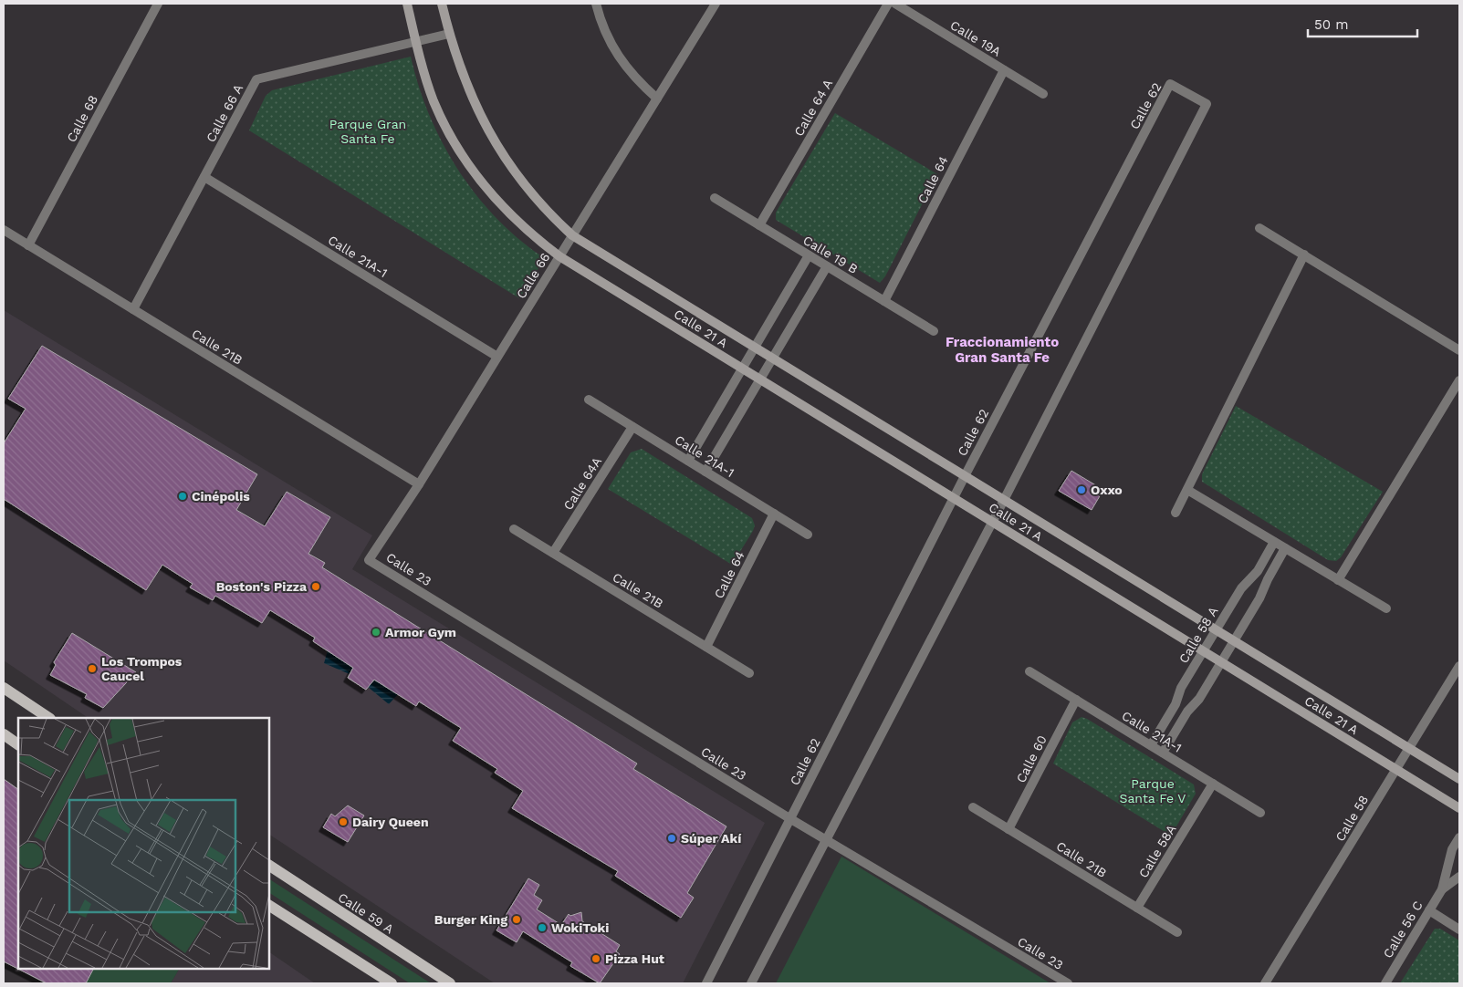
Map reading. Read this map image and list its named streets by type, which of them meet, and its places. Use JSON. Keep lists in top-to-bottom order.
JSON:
{
  "streets": {
    "main road": ["Calle 21 A", "Calle 59 A"],
    "street": [
      "Calle 19A",
      "Calle 62",
      "Calle 64 A",
      "Calle 66 A",
      "Calle 68",
      "Calle 64",
      "Calle 19 B",
      "Calle 21A-1",
      "Calle 66",
      "Calle 21B",
      "Calle 64A",
      "Calle 23",
      "Calle 58 A",
      "Calle 60",
      "Calle 58",
      "Calle 58A",
      "Calle 56 C"
    ]
  },
  "crossings": [
    ["Calle 19A", "Calle 64"],
    ["Calle 62", "Calle 21 A"],
    ["Calle 62", "Calle 23"],
    ["Calle 64 A", "Calle 19 B"],
    ["Calle 66 A", "Calle 21A-1"],
    ["Calle 66 A", "Calle 21 A"],
    ["Calle 66 A", "Calle 21B"],
    ["Calle 68", "Calle 21B"],
    ["Calle 64", "Calle 19 B"],
    ["Calle 64", "Calle 21A-1"],
    ["Calle 64", "Calle 21B"],
    ["Calle 21A-1", "Calle 66"],
    ["Calle 21A-1", "Calle 64A"],
    ["Calle 21A-1", "Calle 58 A"],
    ["Calle 21A-1", "Calle 60"],
    ["Calle 21A-1", "Calle 58A"],
    ["Calle 66", "Calle 21 A"],
    ["Calle 66", "Calle 21B"],
    ["Calle 66", "Calle 23"],
    ["Calle 21 A", "Calle 58 A"],
    ["Calle 21 A", "Calle 58"],
    ["Calle 21B", "Calle 64A"],
    ["Calle 21B", "Calle 60"],
    ["Calle 21B", "Calle 58A"]
  ],
  "districts": ["Fraccionamiento Gran Santa Fe"],
  "parks": ["Parque Gran Santa Fe", "Parque Santa Fe V"],
  "places": [
    "Oxxo",
    "Cinépolis",
    "Boston's Pizza",
    "Armor Gym",
    "Los Trompos Caucel",
    "Dairy Queen",
    "Súper Akí",
    "Burger King",
    "WokiToki",
    "Pizza Hut"
  ],
  "scale_bar": "50 m"
}
